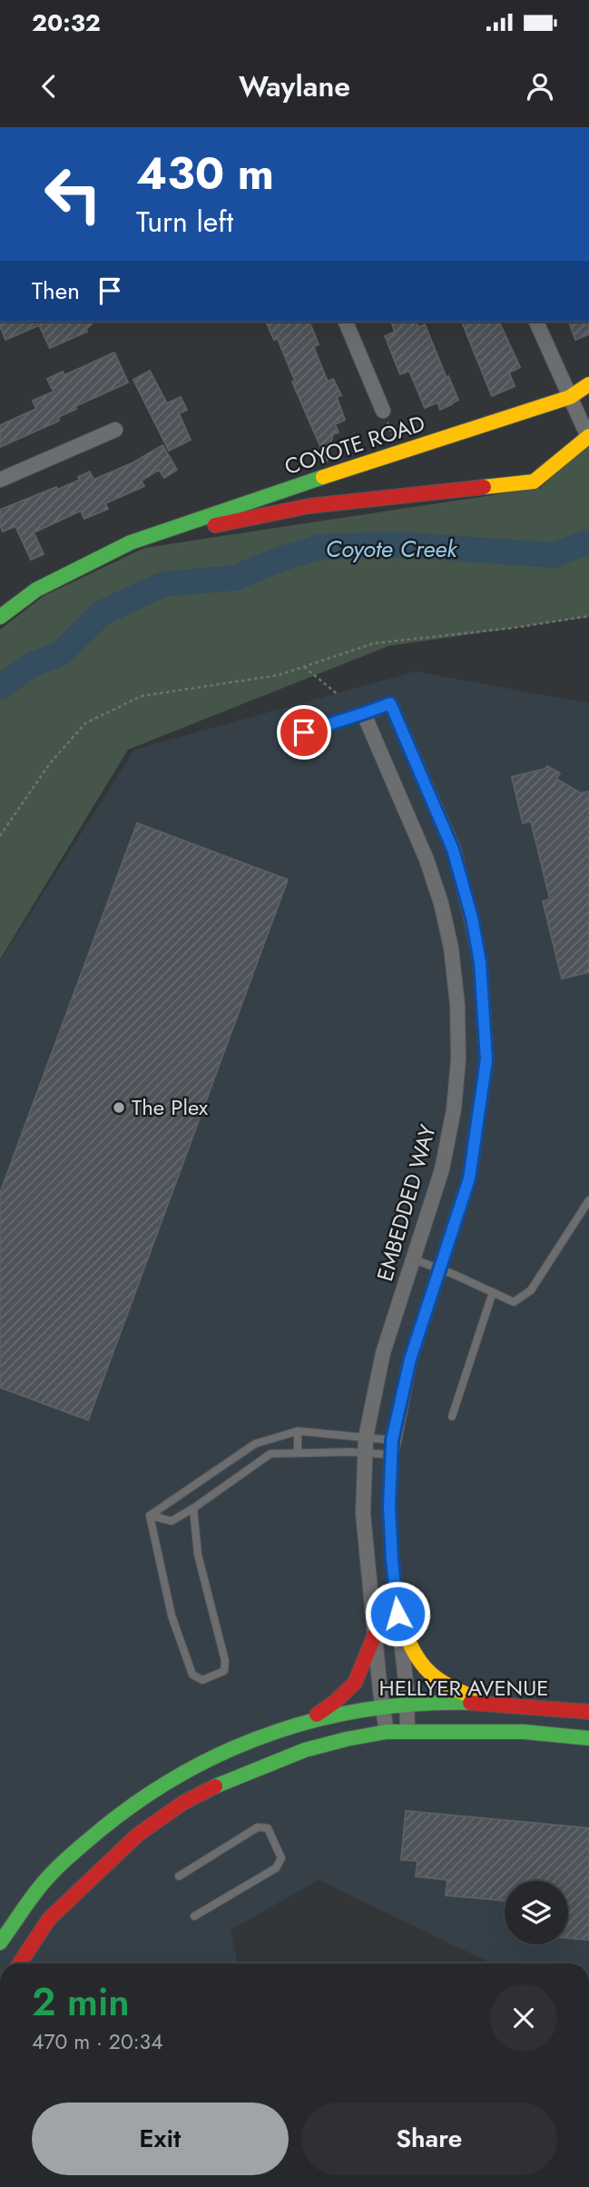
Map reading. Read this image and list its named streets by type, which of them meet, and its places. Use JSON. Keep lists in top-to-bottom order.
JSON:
{
  "streets": {
    "main road": ["COYOTE ROAD", "HELLYER AVENUE"],
    "street": ["EMBEDDED WAY"]
  },
  "crossings": [
    ["EMBEDDED WAY", "HELLYER AVENUE"]
  ],
  "water": ["Coyote Creek"],
  "places": ["The Plex"],
  "page": {
    "status": "20:32",
    "header": "Waylane",
    "turn": ["430 m", "Turn left"],
    "then": "Then",
    "heading": ["2 min", "470 m · 20:34"],
    "buttons": ["Exit", "Share"]
  }
}
